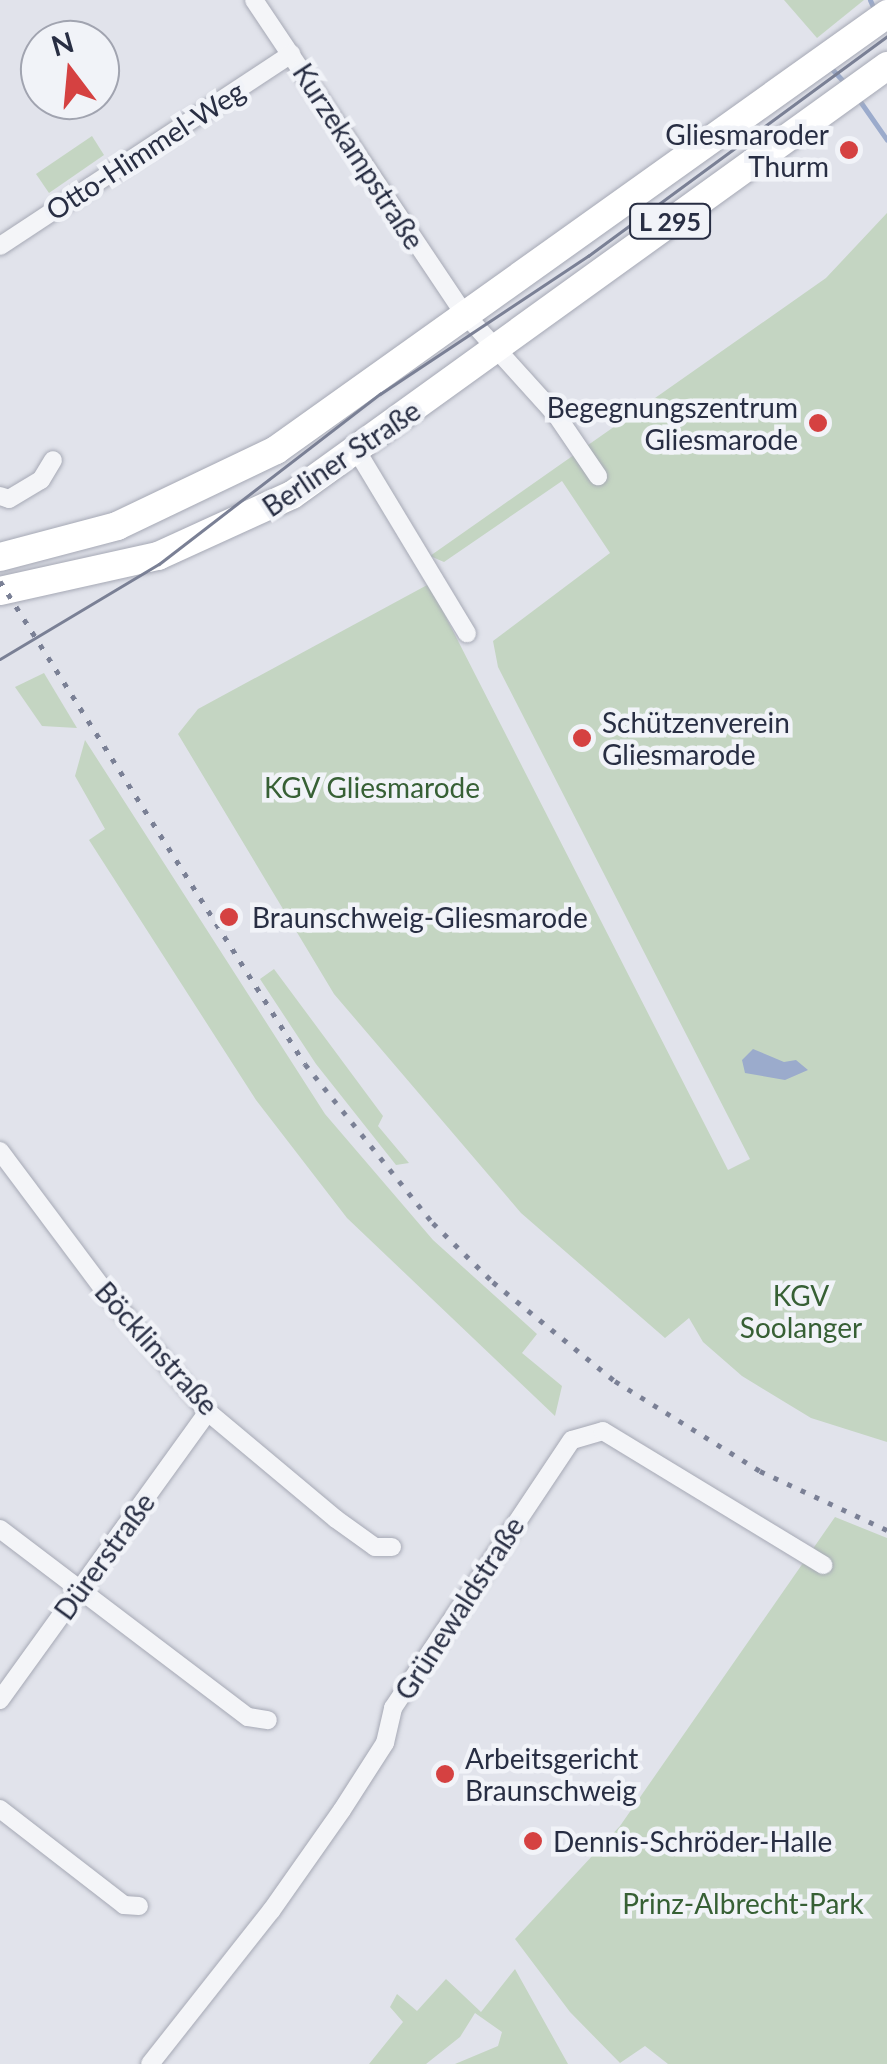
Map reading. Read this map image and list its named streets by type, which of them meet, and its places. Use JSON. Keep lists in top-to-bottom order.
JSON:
{
  "streets": {
    "main road": ["L 295", "Berliner Straße"],
    "street": [
      "Otto-Himmel-Weg",
      "Kurzekampstraße",
      "Böcklinstraße",
      "Dürerstraße",
      "Grünewaldstraße"
    ]
  },
  "crossings": [
    ["Otto-Himmel-Weg", "Kurzekampstraße"],
    ["Kurzekampstraße", "Berliner Straße"],
    ["Böcklinstraße", "Dürerstraße"]
  ],
  "parks": ["KGV Gliesmarode", "KGV Soolanger", "Prinz-Albrecht-Park"],
  "places": [
    "Gliesmaroder Thurm",
    "Begegnungszentrum Gliesmarode",
    "Schützenverein Gliesmarode",
    "Braunschweig-Gliesmarode",
    "Arbeitsgericht Braunschweig",
    "Dennis-Schröder-Halle"
  ],
  "north": "top"
}
